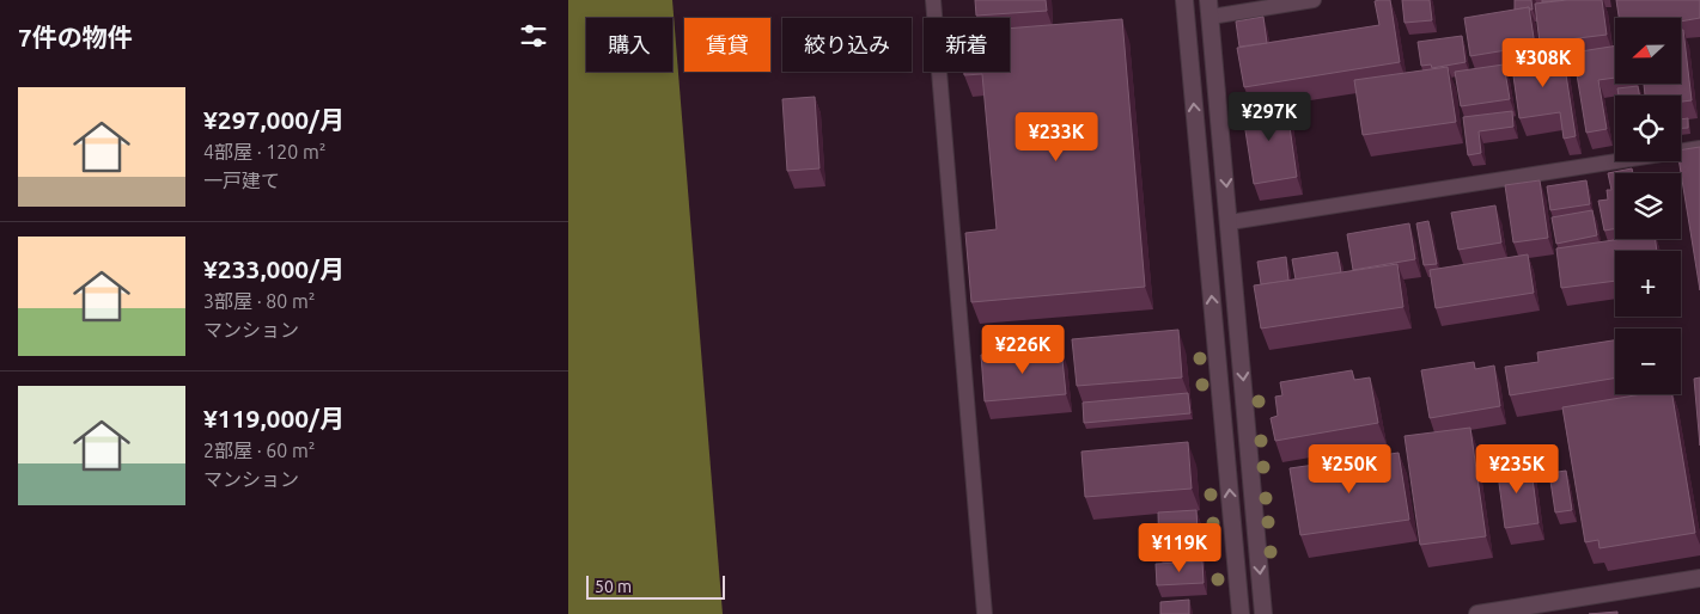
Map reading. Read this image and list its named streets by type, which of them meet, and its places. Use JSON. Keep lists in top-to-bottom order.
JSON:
{
  "scale_bar": "50 m",
  "north": "left",
  "page": {
    "heading": "7件の物件",
    "map_buttons": ["+", "−"],
    "chip": [
      "購入",
      "賃貸",
      "絞り込み",
      "新着"
    ],
    "price": [
      "¥308K",
      "¥297K",
      "¥233K",
      "¥226K",
      "¥250K",
      "¥235K",
      "¥119K"
    ],
    "list": [
      {
        "name": "¥297,000/月",
        "note": "4部屋 · 120 m² · 一戸建て"
      },
      {
        "name": "¥233,000/月",
        "note": "3部屋 · 80 m² · マンション"
      },
      {
        "name": "¥119,000/月",
        "note": "2部屋 · 60 m² · マンション"
      }
    ],
    "scale": "50 m"
  }
}
